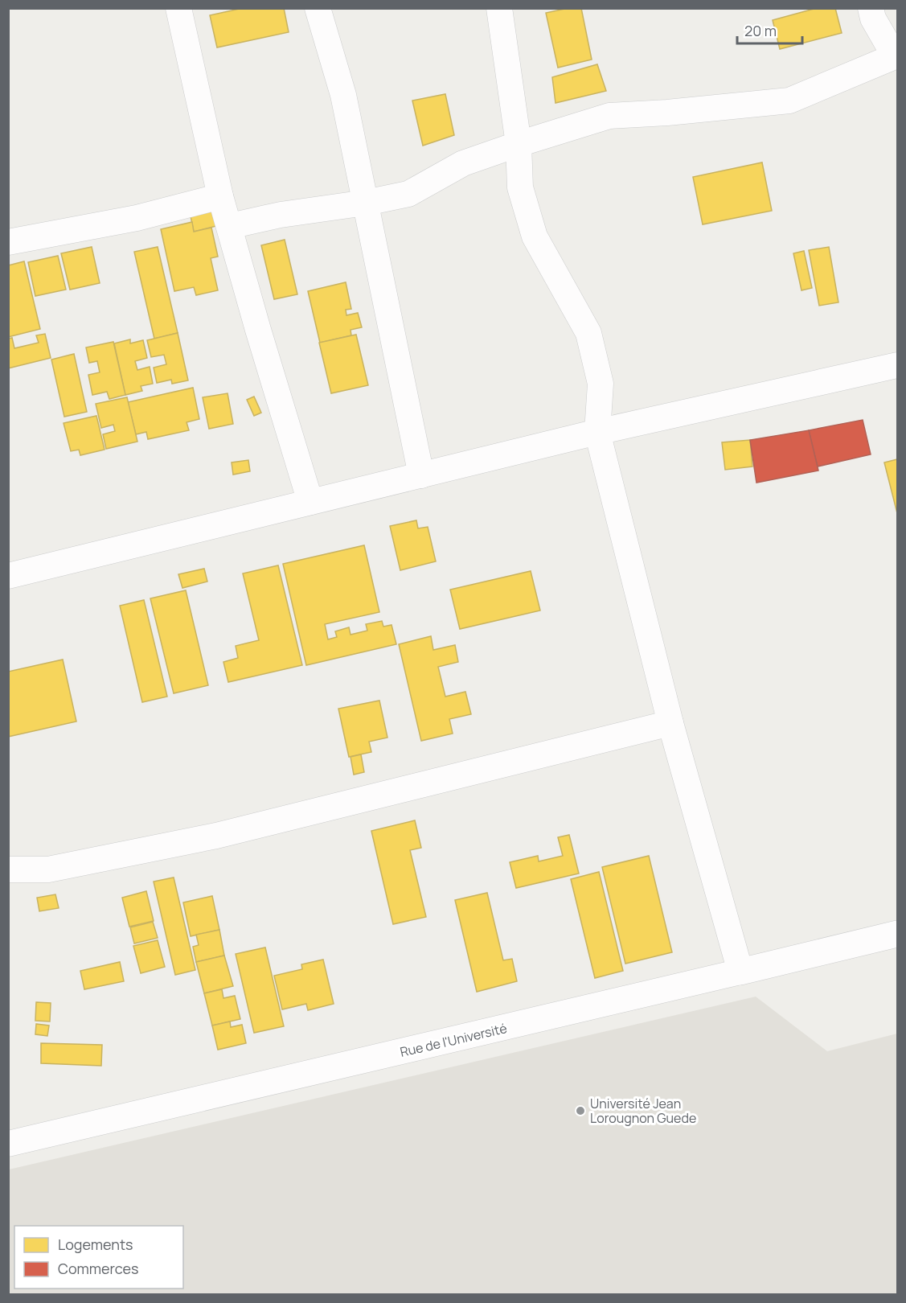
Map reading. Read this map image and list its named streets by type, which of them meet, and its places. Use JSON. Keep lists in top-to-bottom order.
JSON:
{
  "streets": {
    "street": ["Rue de l'Université"]
  },
  "places": ["Université Jean Lorougnon Guede"],
  "legend": ["Logements", "Commerces"],
  "scale_bar": "20 m"
}
